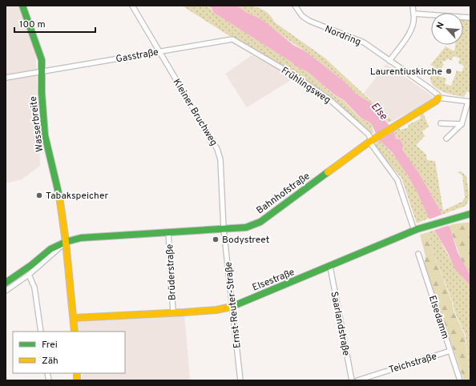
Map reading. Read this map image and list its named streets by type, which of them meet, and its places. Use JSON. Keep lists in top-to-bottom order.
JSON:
{
  "streets": {
    "street": [
      "Nordring",
      "Gasstraße",
      "Frühlingsweg",
      "Kleiner Bruchweg",
      "Wasserbreite",
      "Bahnhofstraße",
      "Brüderstraße",
      "Elsestraße",
      "Ernst-Reuter-Straße",
      "Elsedamm",
      "Saarlandstraße",
      "Teichstraße"
    ]
  },
  "crossings": [
    ["Nordring", "Bahnhofstraße"],
    ["Gasstraße", "Frühlingsweg"],
    ["Gasstraße", "Kleiner Bruchweg"],
    ["Gasstraße", "Wasserbreite"],
    ["Frühlingsweg", "Bahnhofstraße"],
    ["Kleiner Bruchweg", "Bahnhofstraße"],
    ["Kleiner Bruchweg", "Ernst-Reuter-Straße"],
    ["Wasserbreite", "Bahnhofstraße"],
    ["Wasserbreite", "Elsestraße"],
    ["Bahnhofstraße", "Brüderstraße"],
    ["Bahnhofstraße", "Ernst-Reuter-Straße"],
    ["Brüderstraße", "Elsestraße"],
    ["Elsestraße", "Ernst-Reuter-Straße"],
    ["Elsestraße", "Saarlandstraße"],
    ["Elsedamm", "Teichstraße"]
  ],
  "water": ["Else"],
  "places": ["Laurentiuskirche", "Tabakspeicher", "Bodystreet"],
  "legend": ["Frei", "Zäh"],
  "scale_bar": "100 m",
  "north": "top left"
}
